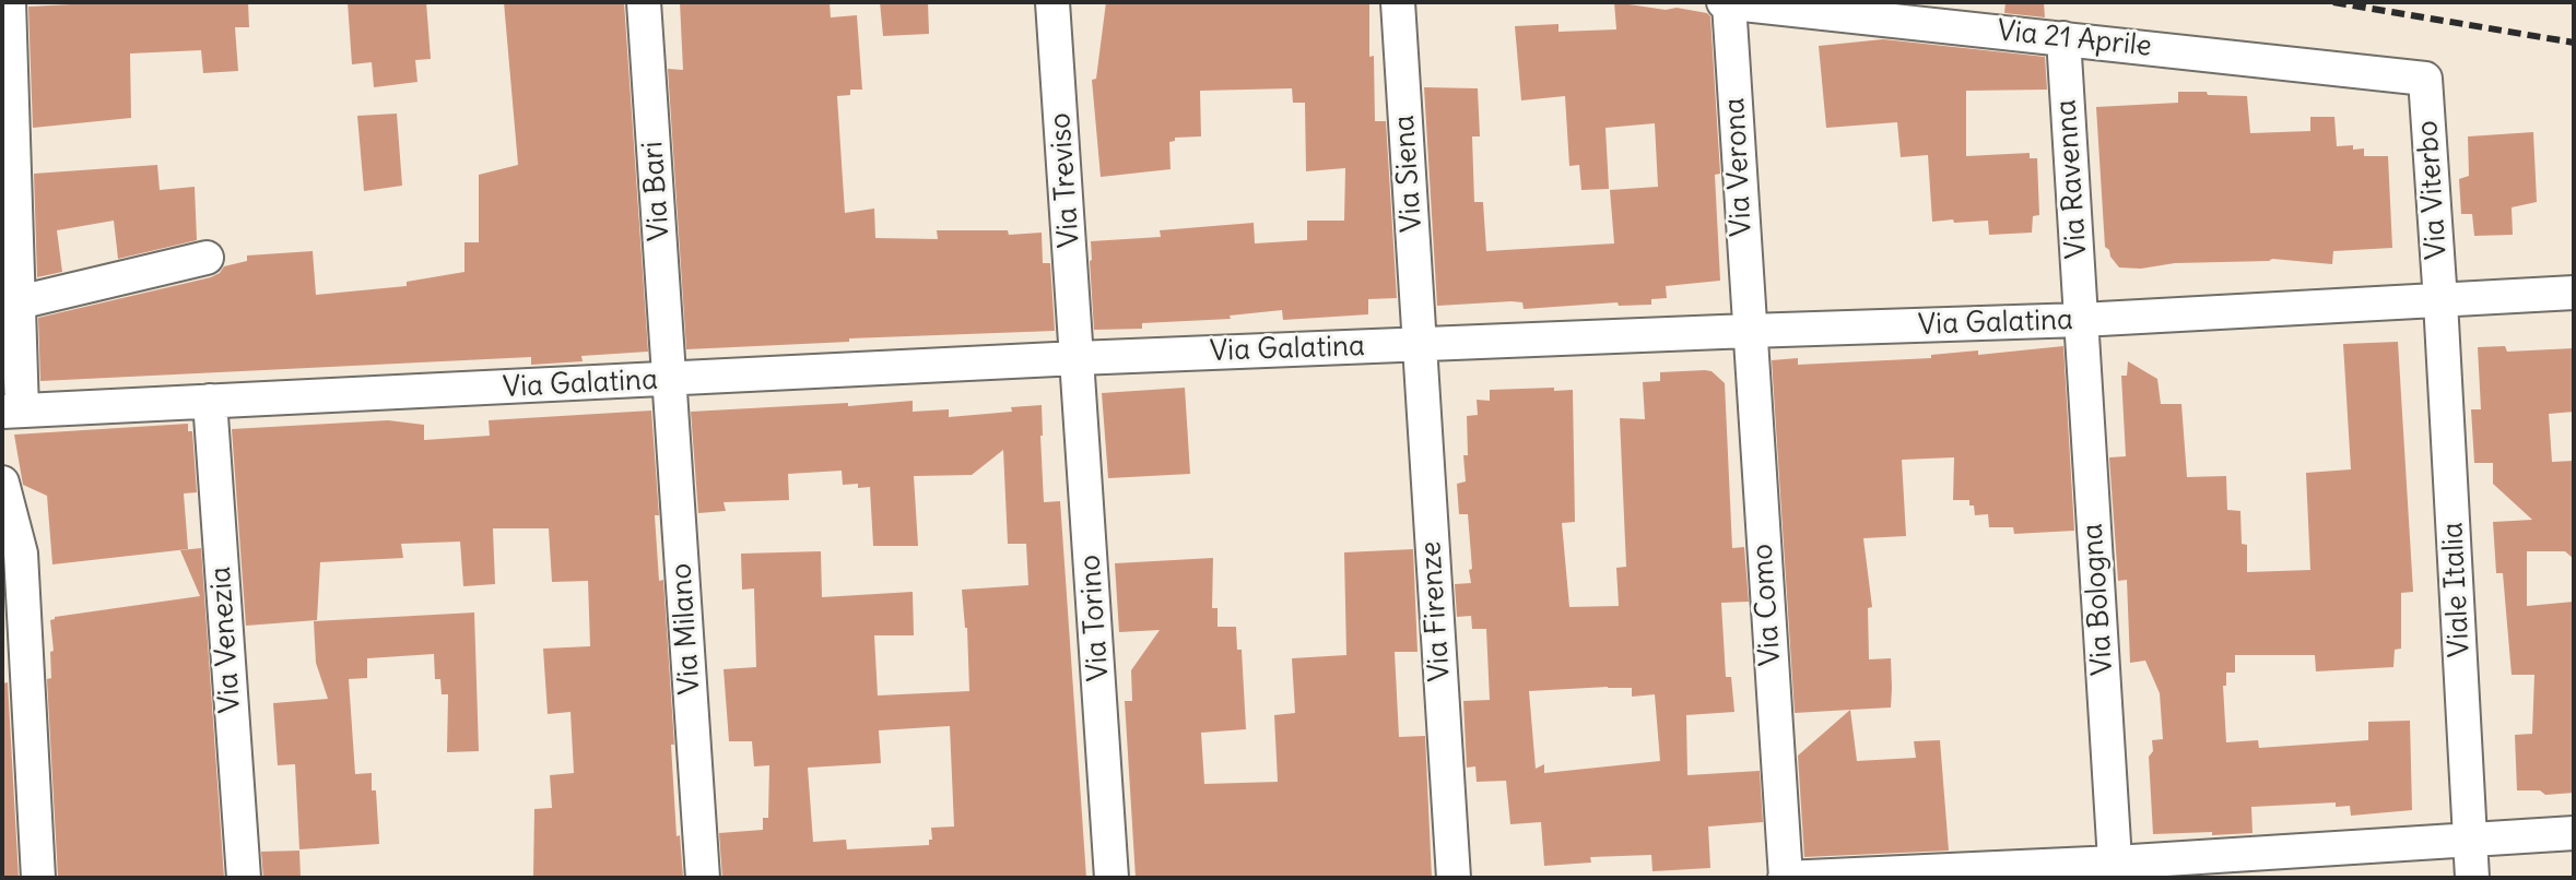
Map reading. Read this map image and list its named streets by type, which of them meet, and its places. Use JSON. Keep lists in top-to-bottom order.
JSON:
{
  "streets": {
    "street": [
      "Via 21 Aprile",
      "Via Verona",
      "Via Siena",
      "Via Ravenna",
      "Via Treviso",
      "Via Viterbo",
      "Via Bari",
      "Via Galatina",
      "Viale Italia",
      "Via Bologna",
      "Via Como",
      "Via Firenze",
      "Via Torino",
      "Via Milano",
      "Via Venezia"
    ]
  },
  "crossings": [
    ["Via 21 Aprile", "Via Verona"],
    ["Via 21 Aprile", "Via Ravenna"],
    ["Via 21 Aprile", "Via Viterbo"],
    ["Via Verona", "Via Galatina"],
    ["Via Verona", "Via Como"],
    ["Via Siena", "Via Galatina"],
    ["Via Siena", "Via Firenze"],
    ["Via Ravenna", "Via Galatina"],
    ["Via Ravenna", "Via Bologna"],
    ["Via Treviso", "Via Galatina"],
    ["Via Treviso", "Via Torino"],
    ["Via Viterbo", "Via Galatina"],
    ["Via Viterbo", "Viale Italia"],
    ["Via Bari", "Via Galatina"],
    ["Via Bari", "Via Milano"],
    ["Via Galatina", "Viale Italia"],
    ["Via Galatina", "Via Bologna"],
    ["Via Galatina", "Via Como"],
    ["Via Galatina", "Via Firenze"],
    ["Via Galatina", "Via Torino"],
    ["Via Galatina", "Via Milano"],
    ["Via Galatina", "Via Venezia"]
  ]
}
